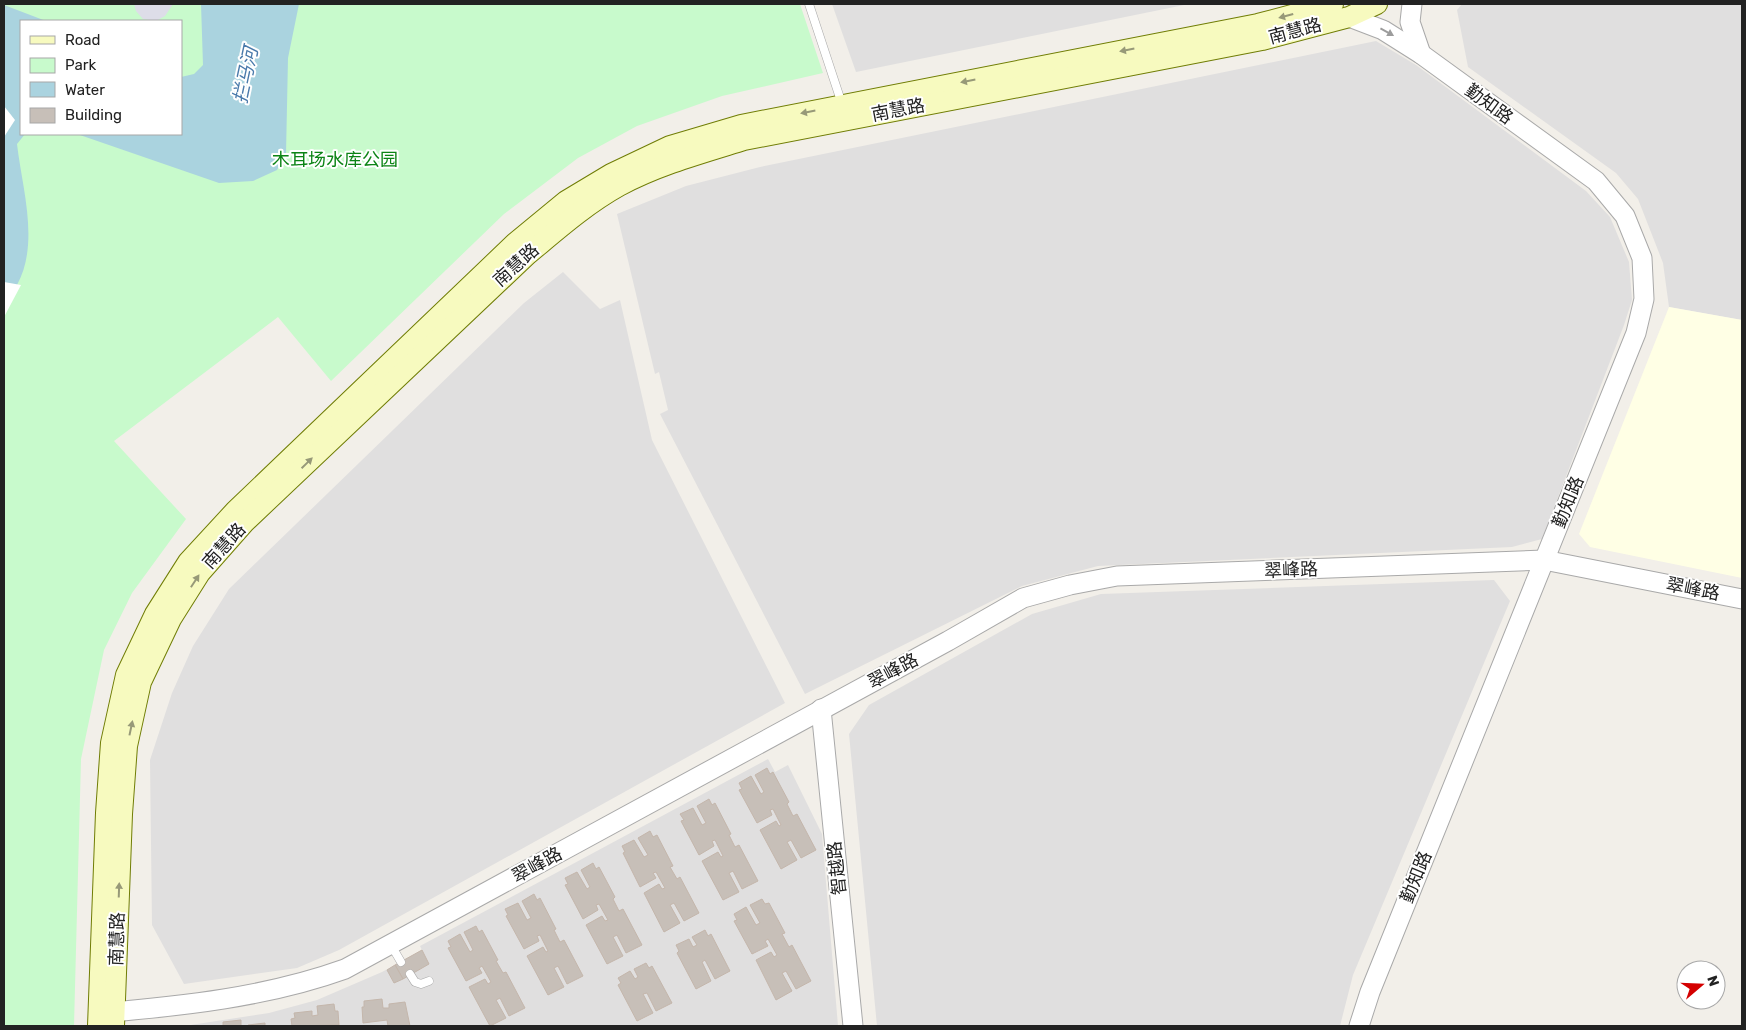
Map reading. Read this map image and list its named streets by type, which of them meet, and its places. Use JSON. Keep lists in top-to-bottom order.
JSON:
{
  "streets": {
    "main road": ["南慧路"],
    "street": ["勤知路", "翠峰路", "智越路"]
  },
  "crossings": [
    ["南慧路", "勤知路"],
    ["南慧路", "翠峰路"],
    ["勤知路", "翠峰路"],
    ["翠峰路", "智越路"]
  ],
  "water": ["拦马河"],
  "parks": ["木耳场水库公园"],
  "legend": [
    "Road",
    "Park",
    "Water",
    "Building"
  ],
  "north": "right"
}
